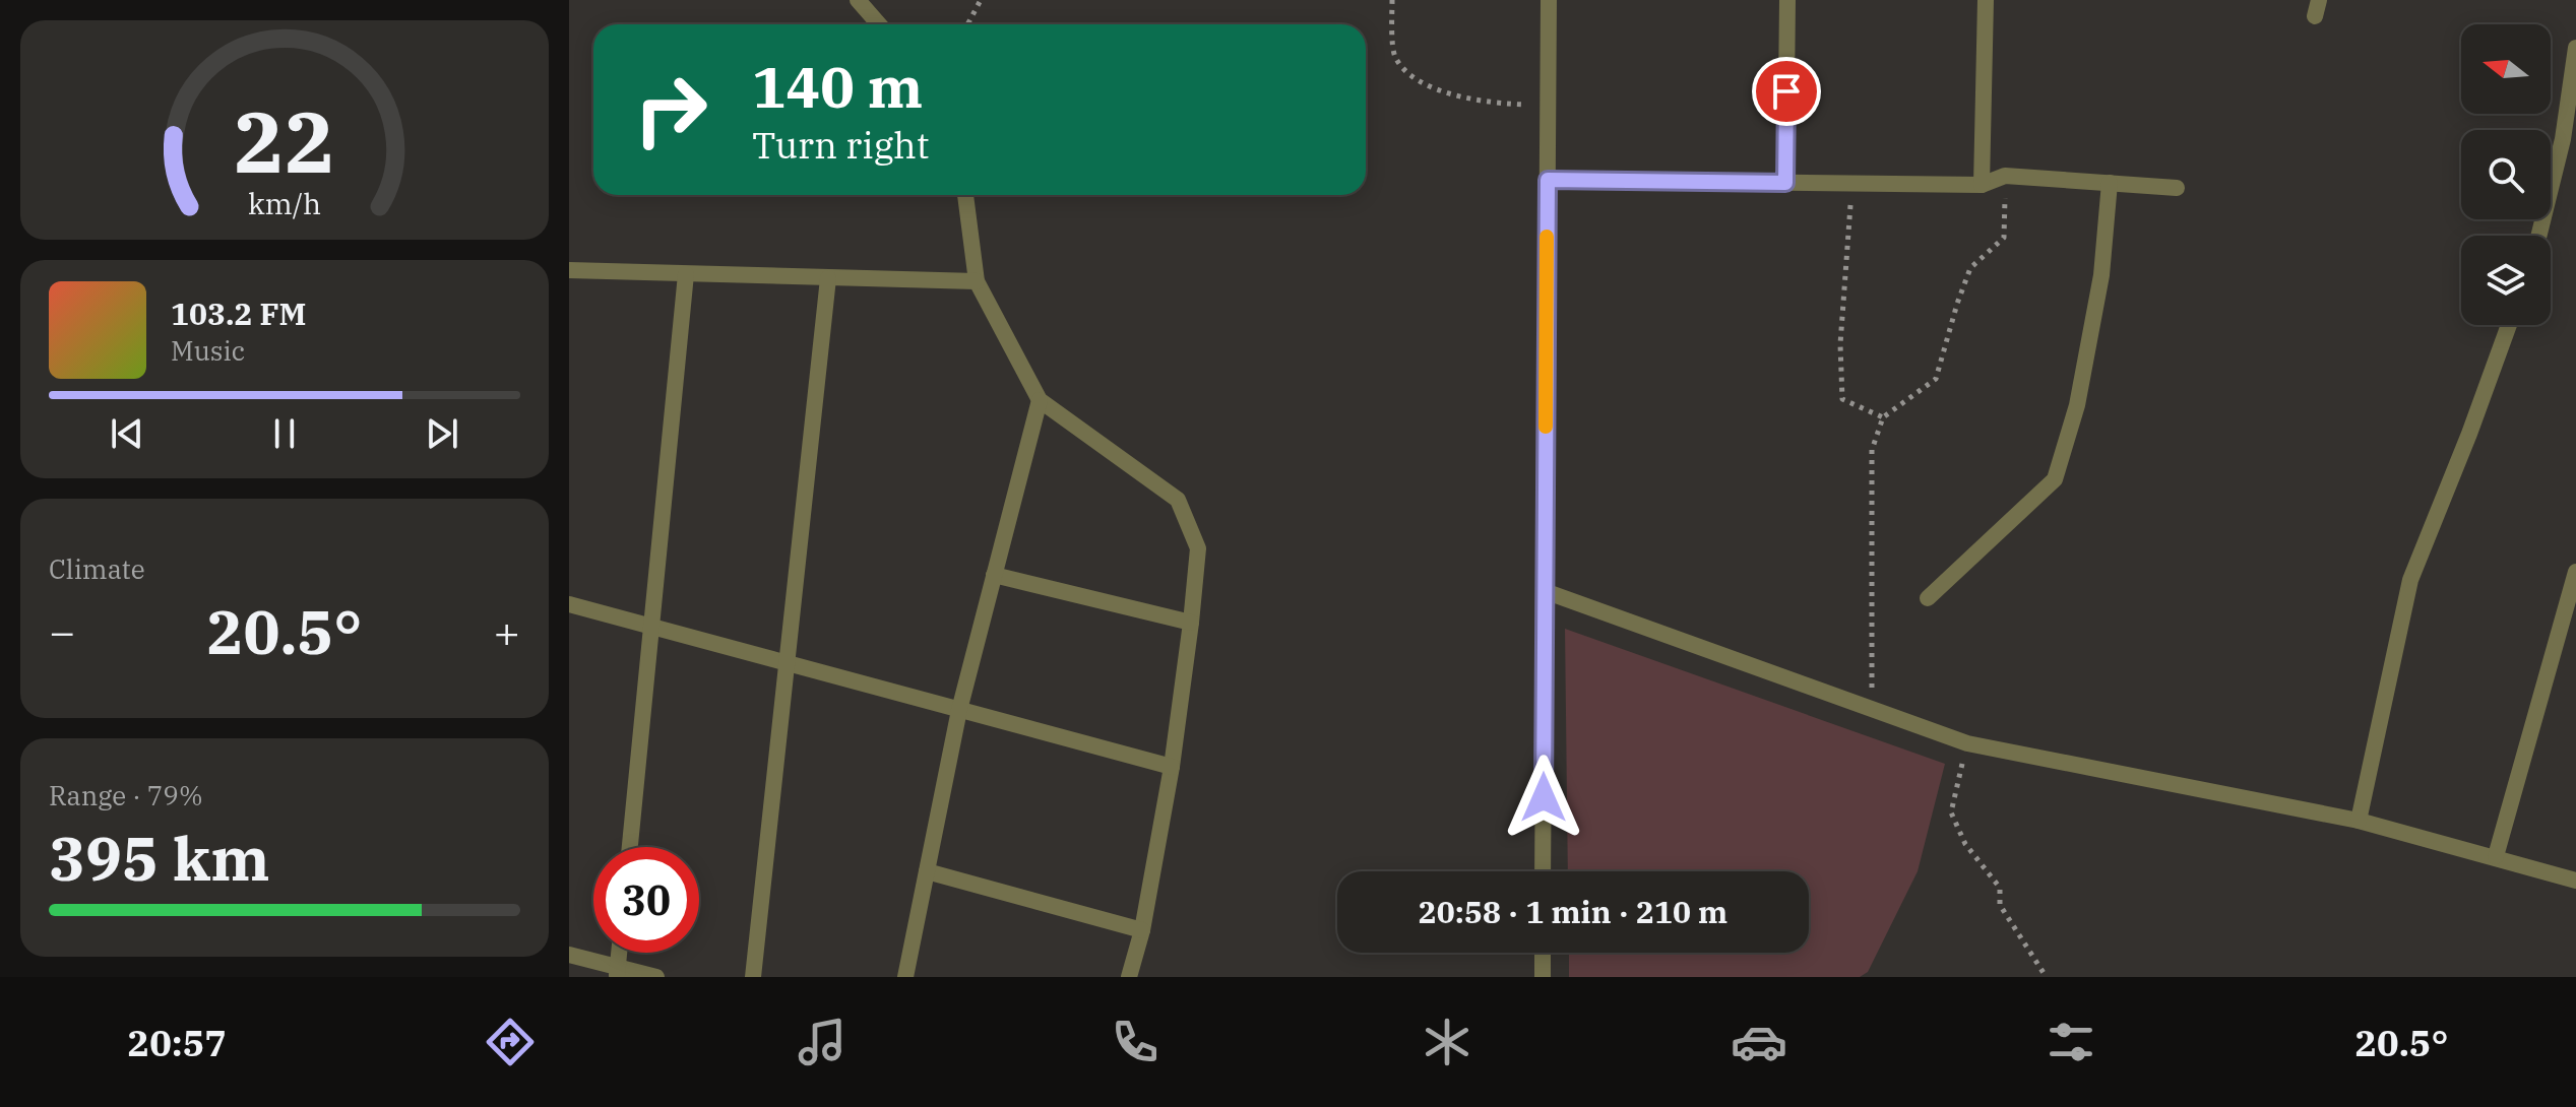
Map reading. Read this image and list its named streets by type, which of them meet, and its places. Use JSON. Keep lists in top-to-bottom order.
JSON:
{
  "north": "left",
  "page": {
    "turn": ["140 m", "Turn right"],
    "song": ["103.2 FM", "Music"],
    "tile": [
      "Climate",
      ["Range · 79%", "395 km"]
    ],
    "heat": ["−", "20.5°", "+"],
    "limit": "30",
    "trip": "20:58 · 1 min · 210 m",
    "tabs": ["20:57", "20.5°"],
    "gauge": ["22", "km/h"]
  }
}
